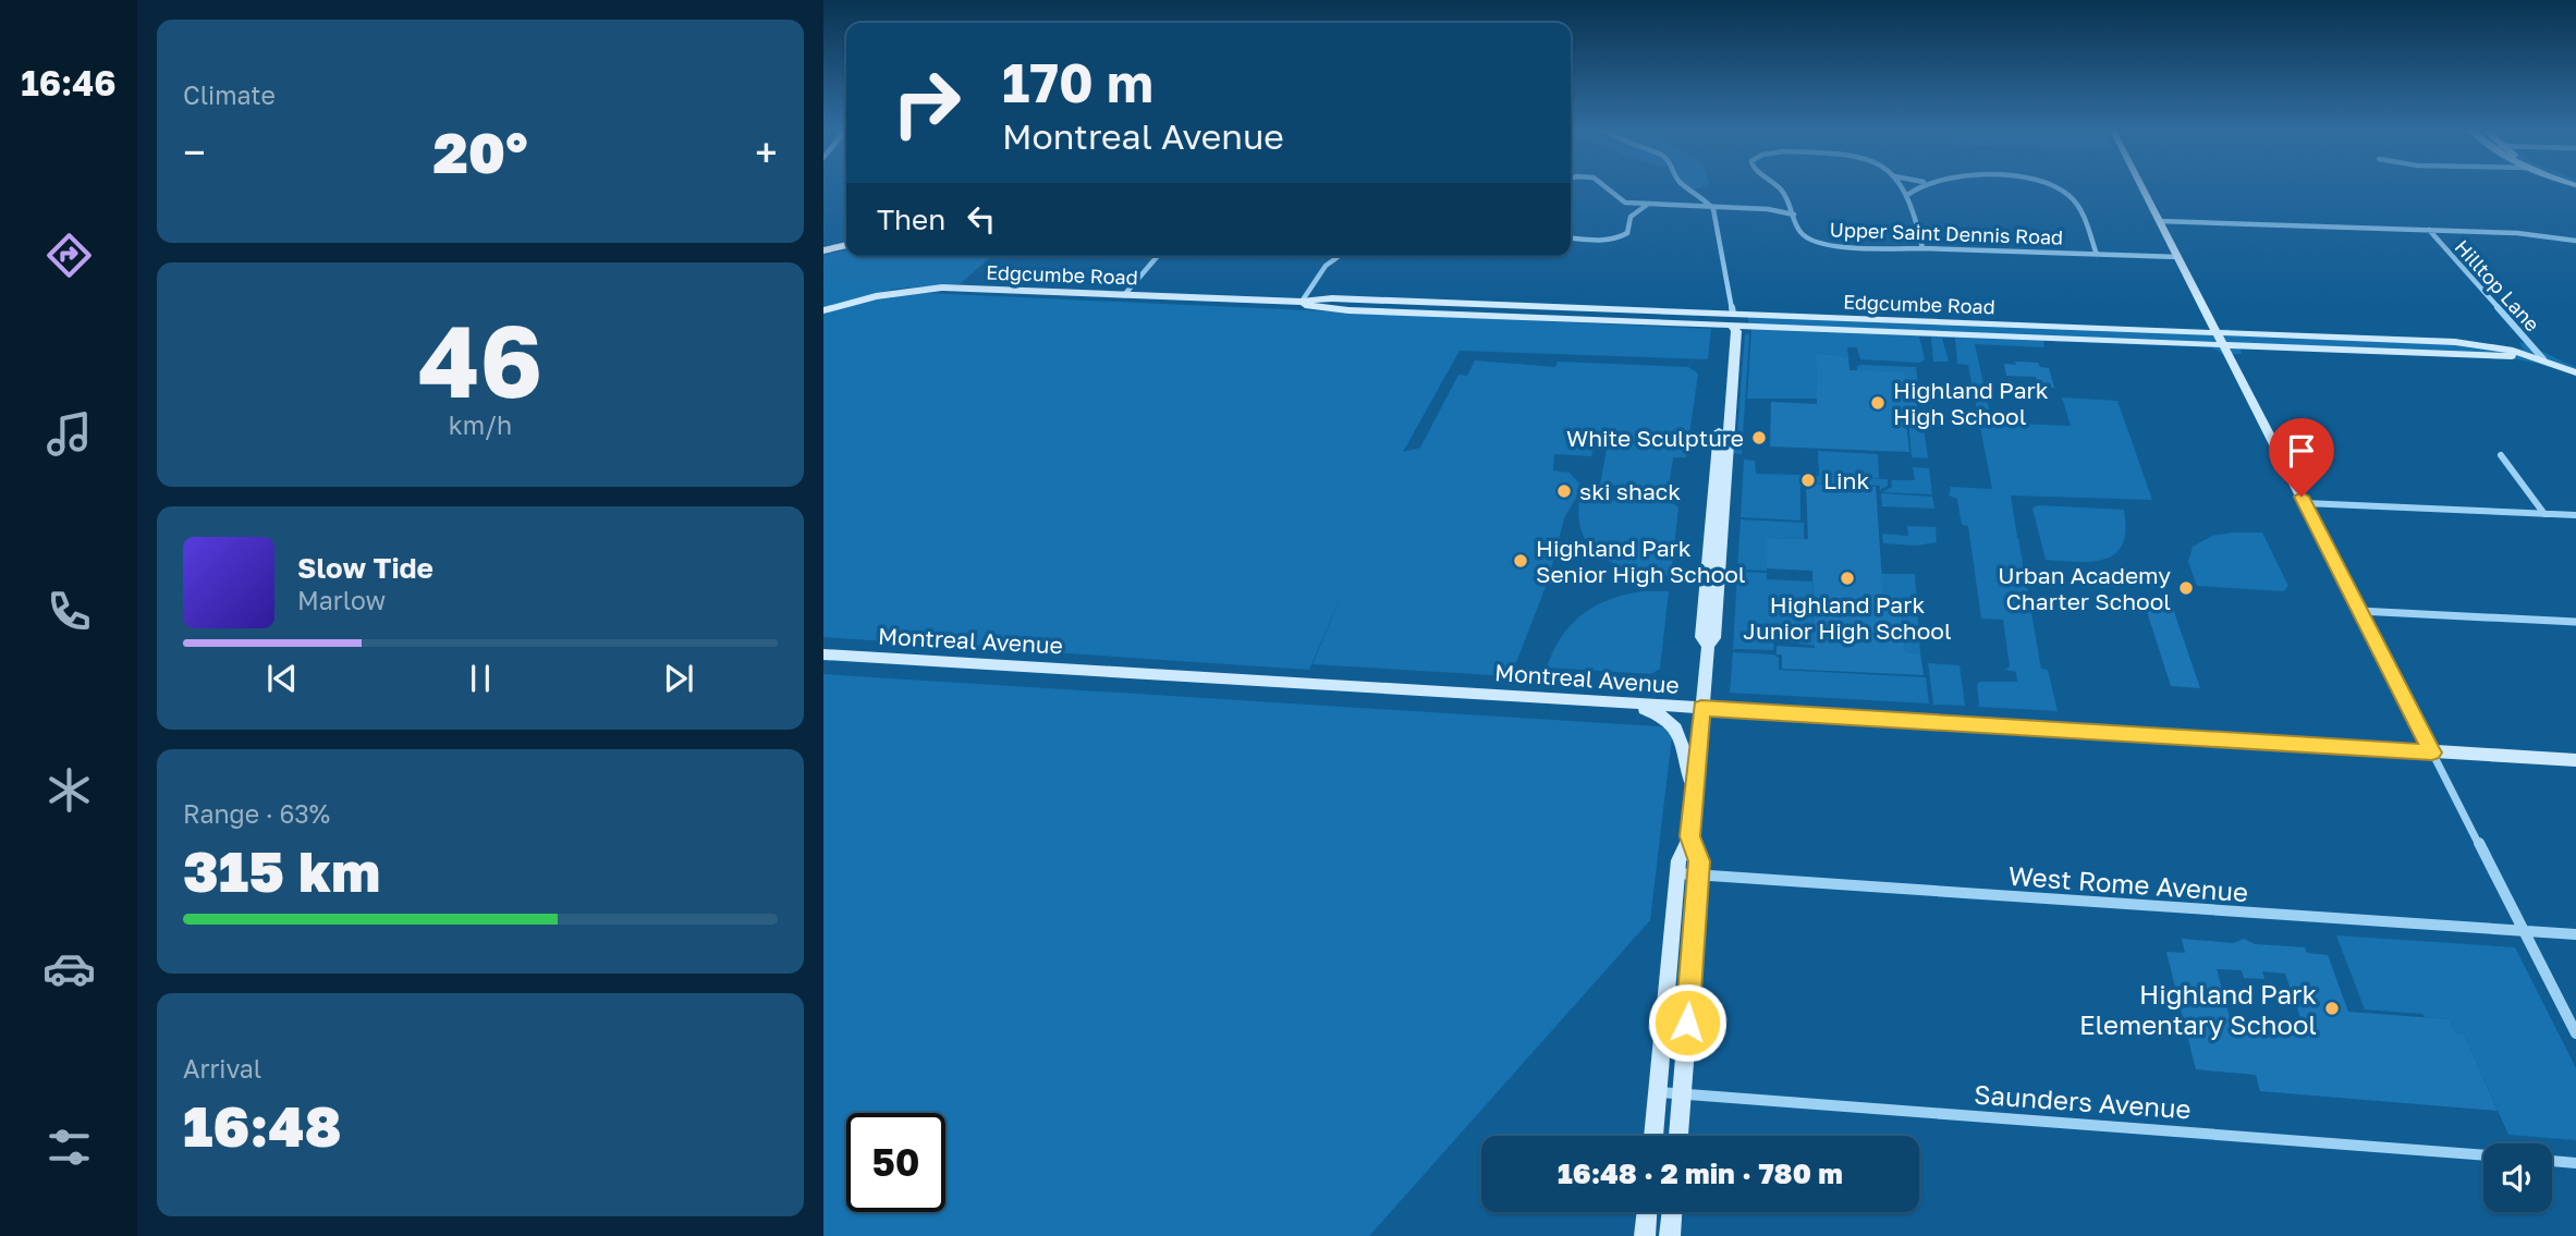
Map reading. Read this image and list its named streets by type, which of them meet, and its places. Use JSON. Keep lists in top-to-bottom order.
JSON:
{
  "streets": {
    "street": [
      "Upper Saint Dennis Road",
      "Edgcumbe Road",
      "Hilltop Lane",
      "Montreal Avenue",
      "West Rome Avenue",
      "Saunders Avenue"
    ]
  },
  "crossings": [
    ["Edgcumbe Road", "Hilltop Lane"]
  ],
  "places": [
    "Highland Park High School",
    "White Sculpture",
    "Link",
    "ski shack",
    "Highland Park Senior High School",
    "Highland Park Junior High School",
    "Urban Academy Charter School",
    "Highland Park Elementary School"
  ],
  "page": {
    "tabs": "16:46",
    "tile": [
      "Climate",
      ["46", "km/h"],
      ["Range · 63%", "315 km"],
      ["Arrival", "16:48"]
    ],
    "turn": ["170 m", "Montreal Avenue"],
    "heat": ["−", "20°", "+"],
    "then": "Then",
    "song": ["Slow Tide", "Marlow"],
    "limit": "50",
    "trip": "16:48 · 2 min · 780 m"
  }
}
